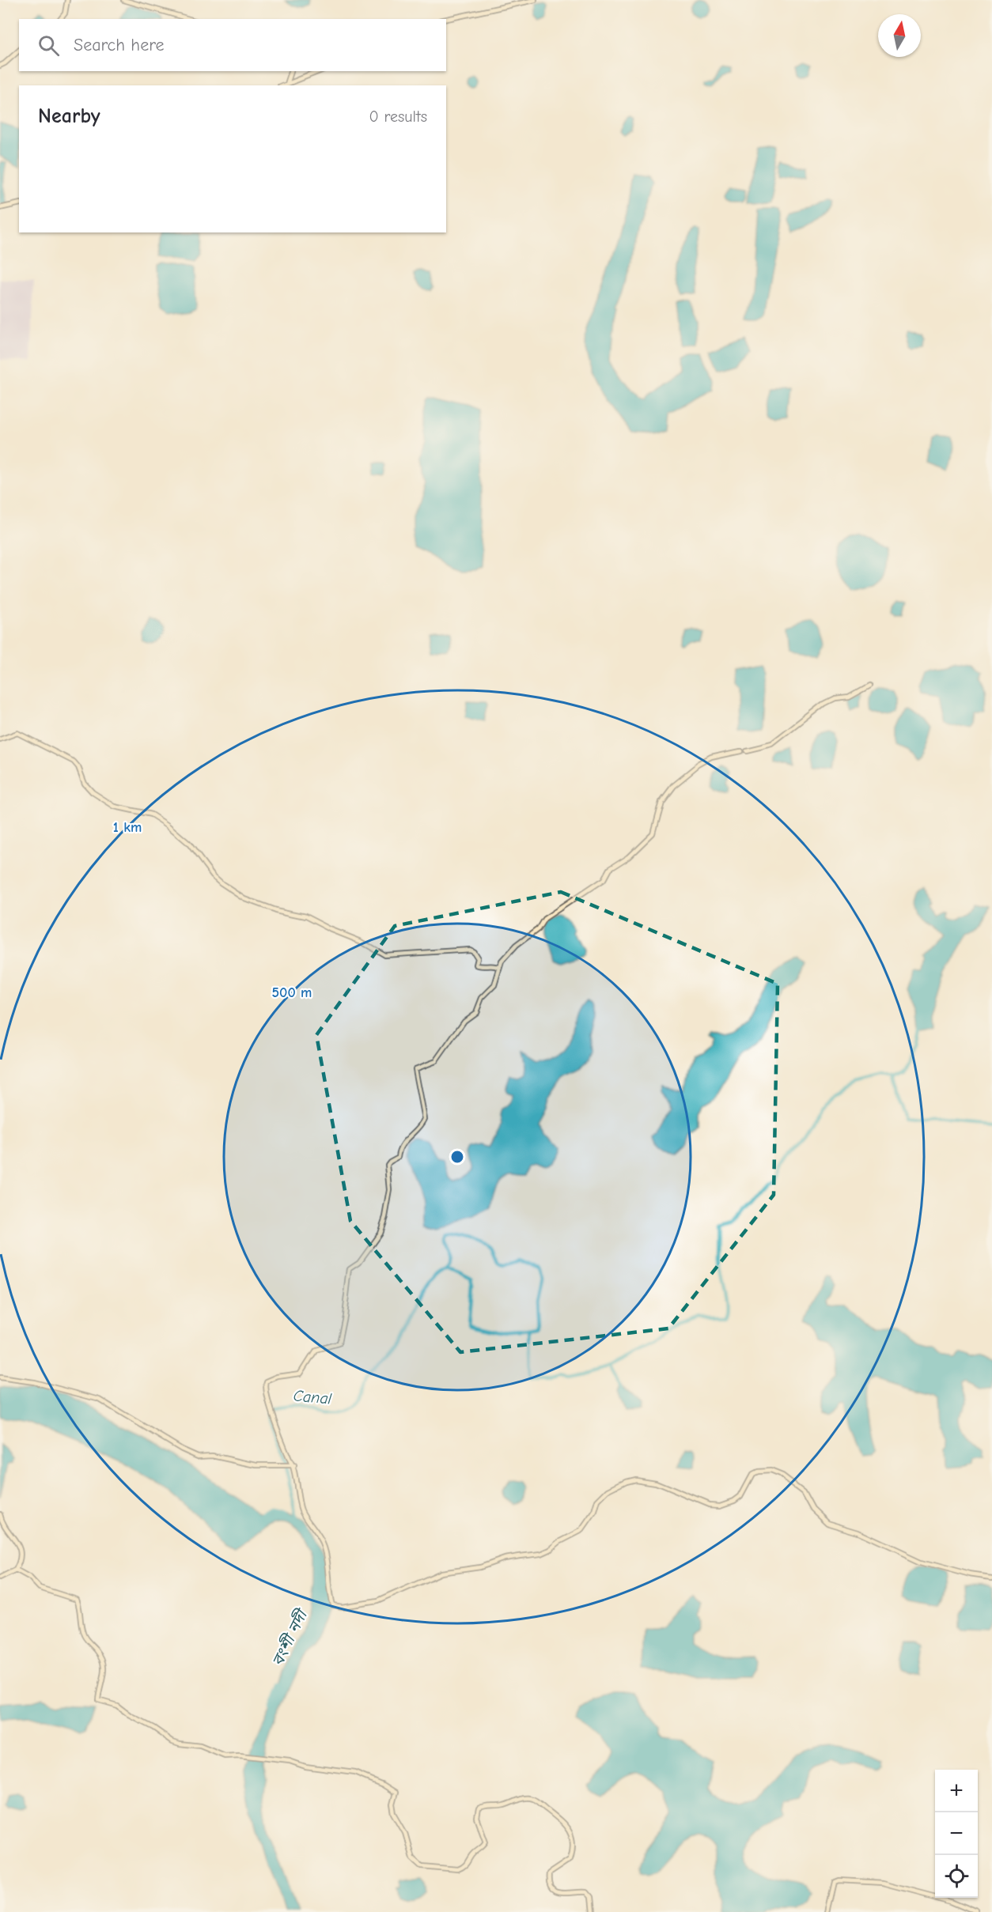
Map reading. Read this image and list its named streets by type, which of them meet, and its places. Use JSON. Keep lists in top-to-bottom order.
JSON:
{
  "water": ["Canal", "বংশী নদী"],
  "north": "top",
  "page": {
    "search": "Search here",
    "heading": ["Nearby", "0 results"],
    "map_buttons": ["+", "−"]
  },
  "rings": ["1 km", "500 m"]
}
